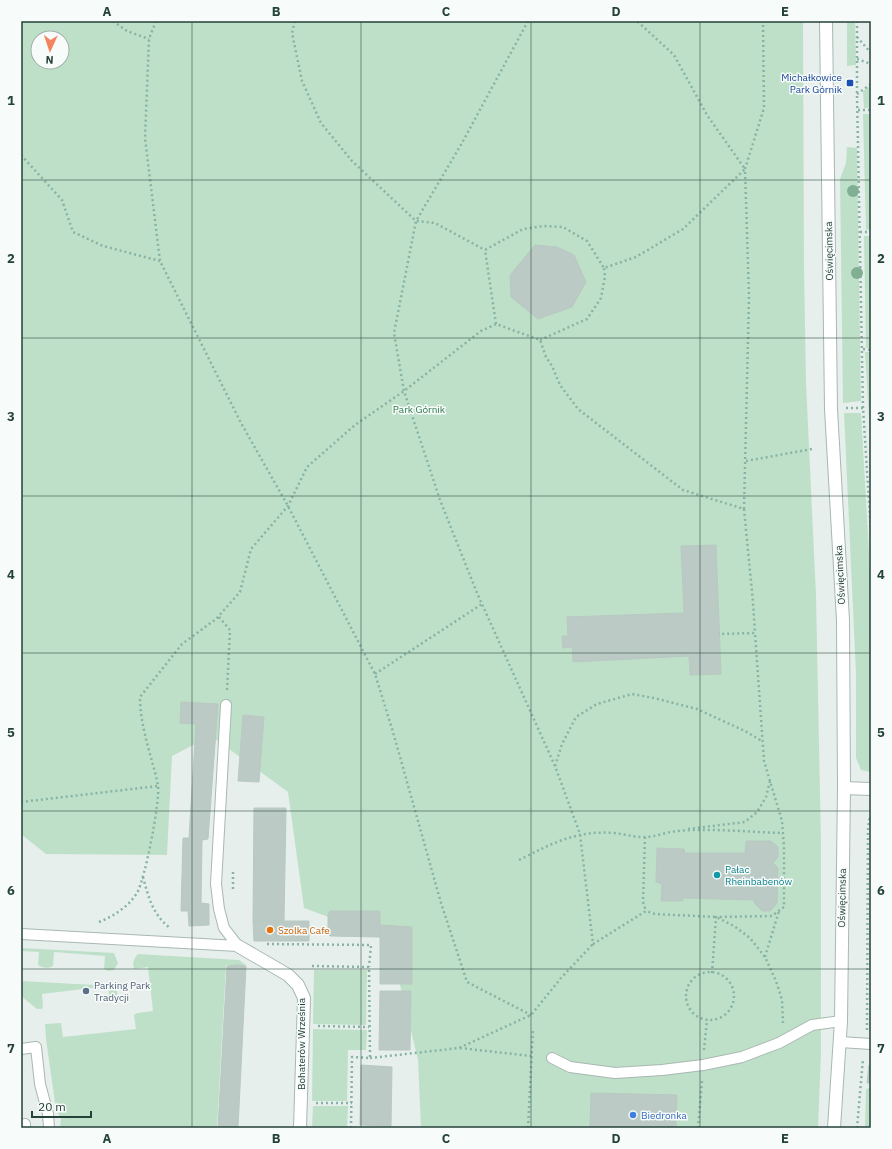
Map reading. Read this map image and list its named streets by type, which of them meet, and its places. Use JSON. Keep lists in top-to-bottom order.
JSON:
{
  "streets": {
    "street": ["Oświęcimska", "Bohaterów Września"]
  },
  "parks": ["Park Górnik"],
  "places": {
    "transit": ["Michałkowice Park Górnik"],
    "other": [
      "Pałac Rheinbabenów",
      "Szolka Cafe",
      "Parking Park Tradycji",
      "Biedronka"
    ]
  },
  "scale_bar": "20 m",
  "north": "bottom",
  "grid": {
    "columns": [
      "A",
      "B",
      "C",
      "D",
      "E"
    ],
    "rows": [
      "1",
      "2",
      "3",
      "4",
      "5",
      "6",
      "7"
    ]
  }
}
